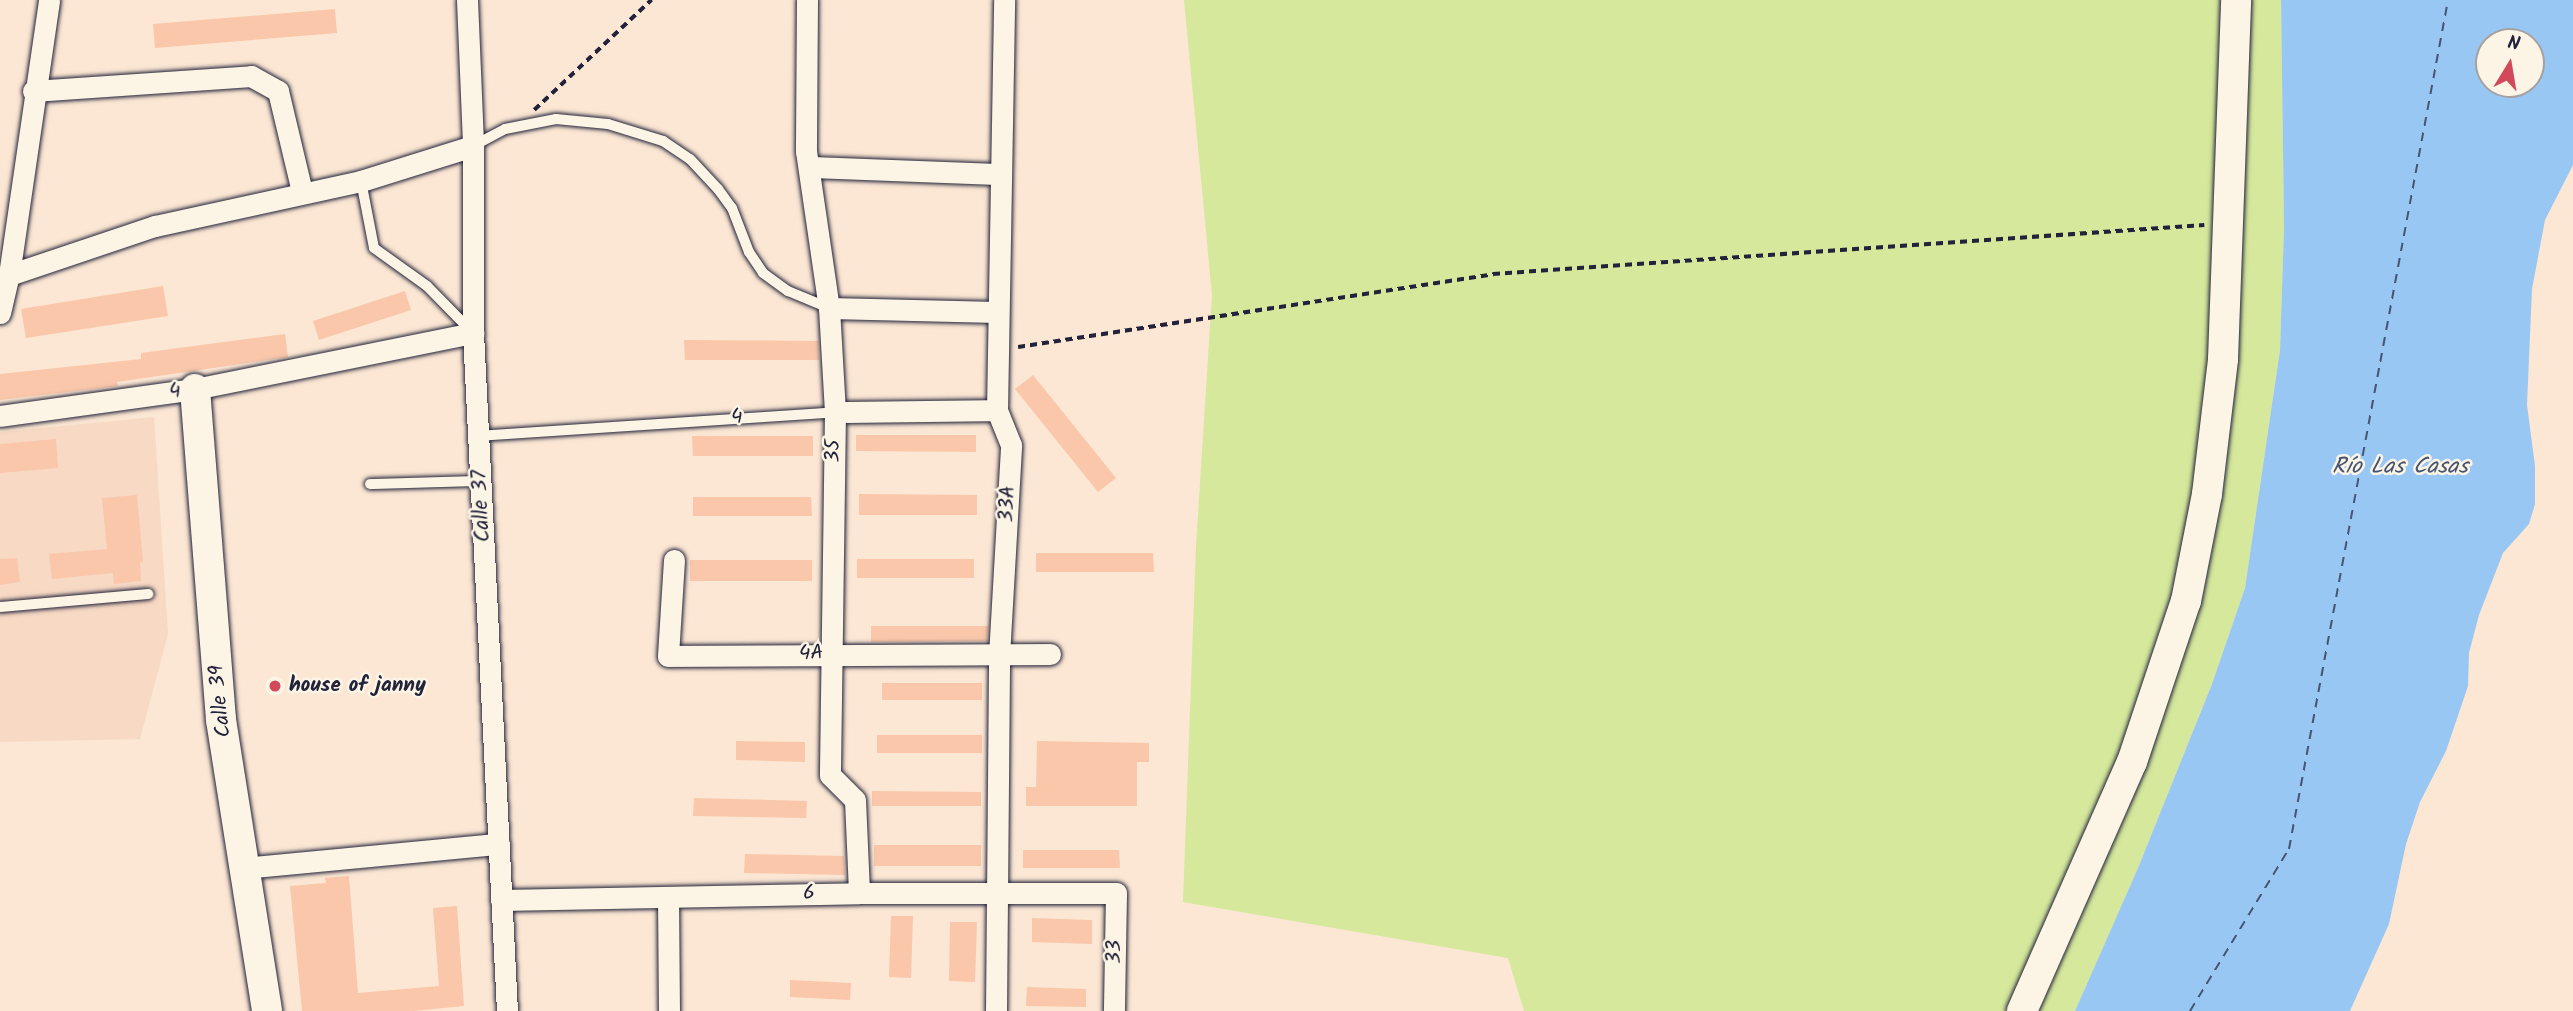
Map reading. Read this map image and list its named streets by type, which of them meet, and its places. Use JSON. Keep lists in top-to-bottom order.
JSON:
{
  "streets": {
    "street": [
      "4",
      "35",
      "33A",
      "Calle 37",
      "4A",
      "Calle 39",
      "6",
      "33"
    ]
  },
  "crossings": [
    ["4", "35"],
    ["4", "33A"],
    ["4", "Calle 37"],
    ["4", "Calle 39"],
    ["35", "4A"],
    ["35", "6"],
    ["33A", "4A"],
    ["33A", "6"],
    ["Calle 37", "6"],
    ["6", "33"]
  ],
  "water": ["Río Las Casas"],
  "places": ["house of janny"],
  "north": "top"
}
